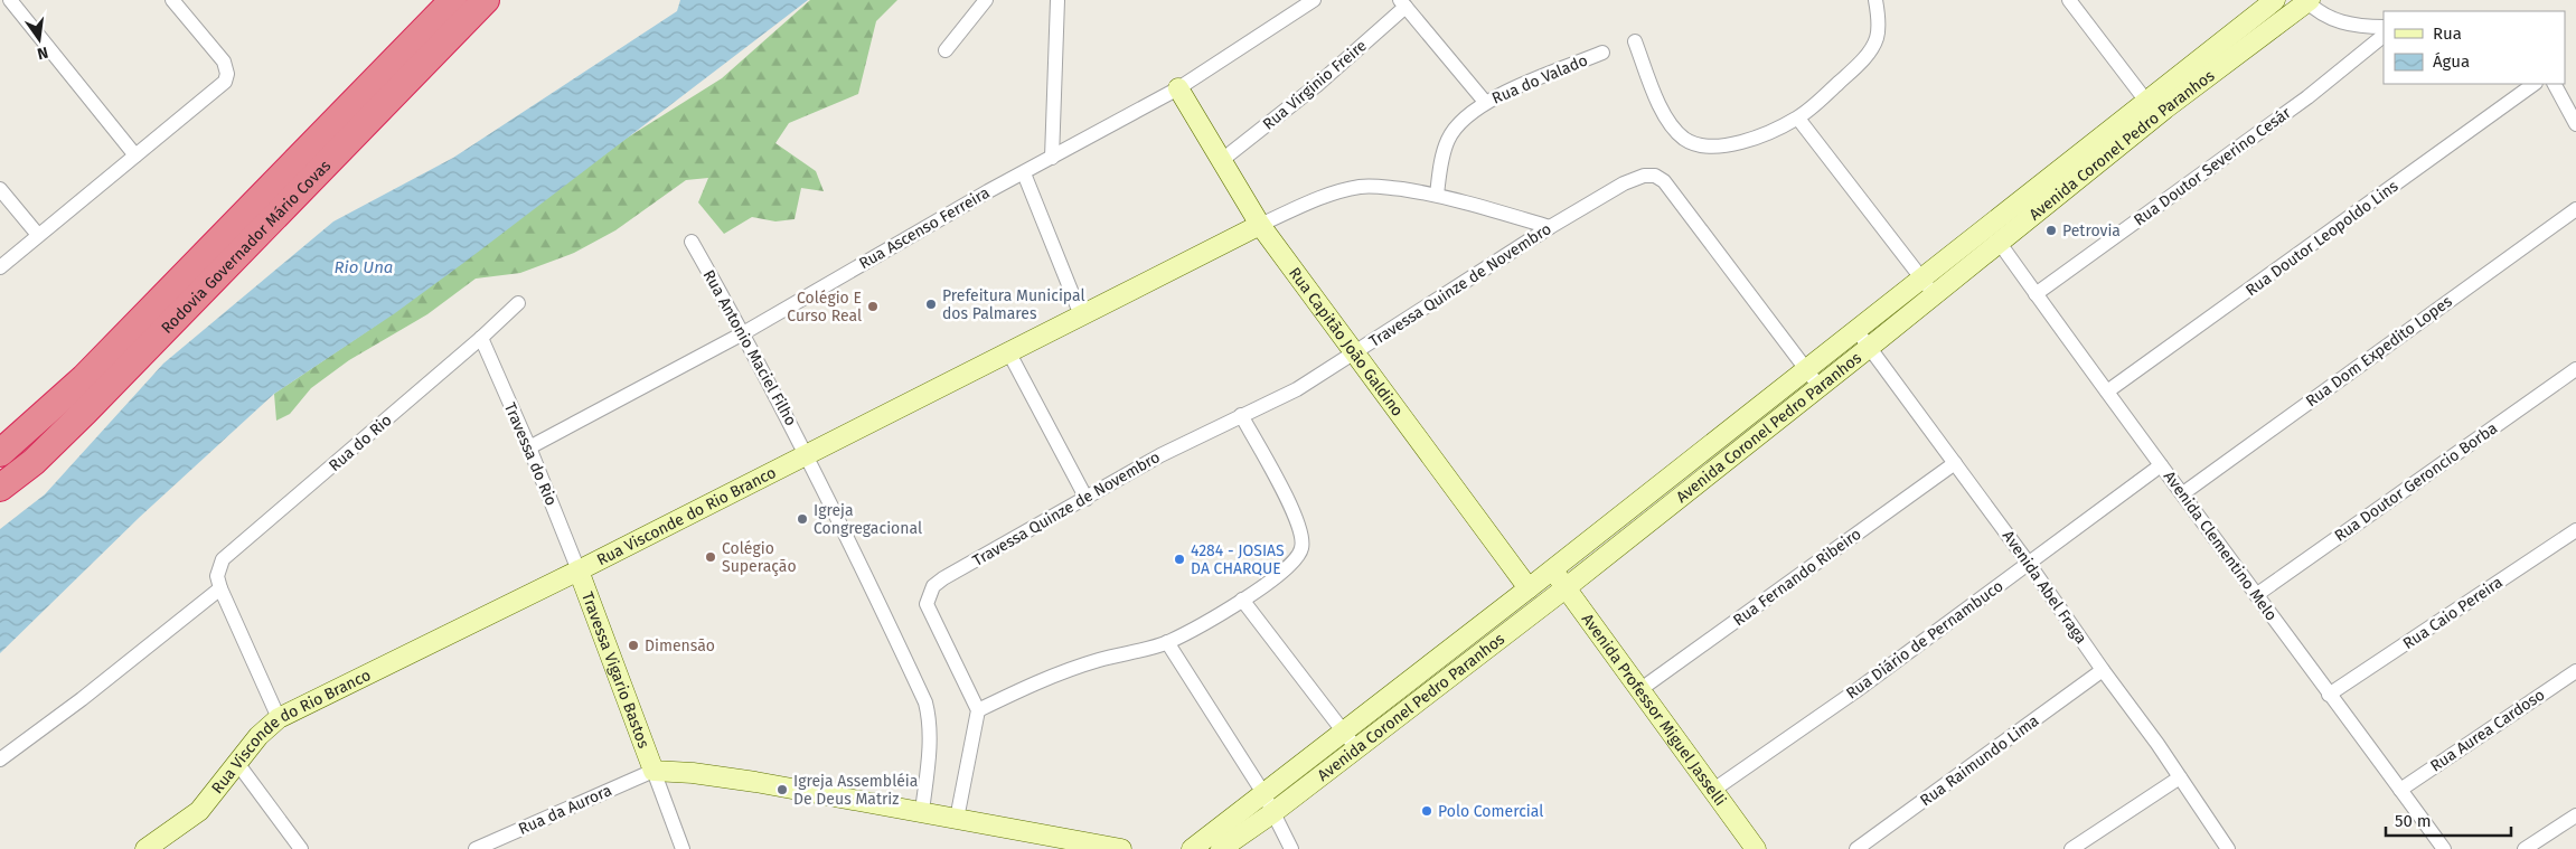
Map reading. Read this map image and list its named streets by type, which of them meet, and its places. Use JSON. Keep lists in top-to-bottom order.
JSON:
{
  "streets": {
    "highway": ["Rodovia Governador Mário Covas"],
    "main road": [
      "Avenida Coronel Pedro Paranhos",
      "Rua Capitão João Galdino",
      "Rua Visconde do Rio Branco",
      "Travessa Vigario Bastos",
      "Avenida Professor Miguel Jasselli"
    ],
    "street": [
      "Rua do Valado",
      "Rua Virginio Freire",
      "Rua Doutor Severino Cesár",
      "Rua Ascenso Ferreira",
      "Rua Doutor Leopoldo Lins",
      "Travessa Quinze de Novembro",
      "Rua Antonio Maciel Filho",
      "Rua Dom Expedito Lopes",
      "Rua do Rio",
      "Travessa do Rio",
      "Rua Doutor Geroncio Borba",
      "Avenida Clementino Melo",
      "Rua Fernando Ribeiro",
      "Avenida Abel Fraga",
      "Rua Caio Pereira",
      "Rua Diário de Pernambuco",
      "Rua Aurea Cardoso",
      "Rua Raimundo Lima",
      "Rua da Aurora"
    ]
  },
  "crossings": [
    ["Rua Virginio Freire", "Rua Capitão João Galdino"],
    ["Avenida Coronel Pedro Paranhos", "Travessa Quinze de Novembro"],
    ["Avenida Coronel Pedro Paranhos", "Rua Capitão João Galdino"],
    ["Avenida Coronel Pedro Paranhos", "Avenida Clementino Melo"],
    ["Avenida Coronel Pedro Paranhos", "Avenida Abel Fraga"],
    ["Avenida Coronel Pedro Paranhos", "Avenida Professor Miguel Jasselli"],
    ["Rua Doutor Severino Cesár", "Avenida Clementino Melo"],
    ["Rua Ascenso Ferreira", "Rua Capitão João Galdino"],
    ["Rua Ascenso Ferreira", "Rua Antonio Maciel Filho"],
    ["Rua Ascenso Ferreira", "Travessa do Rio"],
    ["Rua Doutor Leopoldo Lins", "Avenida Clementino Melo"],
    ["Travessa Quinze de Novembro", "Rua Capitão João Galdino"],
    ["Rua Capitão João Galdino", "Rua Visconde do Rio Branco"],
    ["Rua Antonio Maciel Filho", "Rua Visconde do Rio Branco"],
    ["Rua Dom Expedito Lopes", "Avenida Clementino Melo"],
    ["Rua do Rio", "Travessa do Rio"],
    ["Rua do Rio", "Rua Visconde do Rio Branco"],
    ["Travessa do Rio", "Rua Visconde do Rio Branco"],
    ["Travessa do Rio", "Travessa Vigario Bastos"],
    ["Rua Doutor Geroncio Borba", "Avenida Clementino Melo"],
    ["Rua Visconde do Rio Branco", "Travessa Vigario Bastos"],
    ["Avenida Clementino Melo", "Rua Caio Pereira"],
    ["Avenida Clementino Melo", "Rua Diário de Pernambuco"],
    ["Avenida Clementino Melo", "Rua Aurea Cardoso"],
    ["Rua Fernando Ribeiro", "Avenida Abel Fraga"],
    ["Rua Fernando Ribeiro", "Avenida Professor Miguel Jasselli"],
    ["Avenida Abel Fraga", "Rua Diário de Pernambuco"],
    ["Avenida Abel Fraga", "Rua Raimundo Lima"],
    ["Rua Diário de Pernambuco", "Avenida Professor Miguel Jasselli"],
    ["Travessa Vigario Bastos", "Rua da Aurora"]
  ],
  "water": ["Rio Una"],
  "places": [
    "Petrovia",
    "Prefeitura Municipal dos Palmares",
    "Colégio E Curso Real",
    "Igreja Congregacional",
    "Colégio Superação",
    "4284 - JOSIAS DA CHARQUE",
    "Dimensão",
    "Igreja Assembléia De Deus Matriz",
    "Polo Comercial"
  ],
  "legend": ["Rua", "Água"],
  "scale_bar": "50 m",
  "north": "bottom"
}
